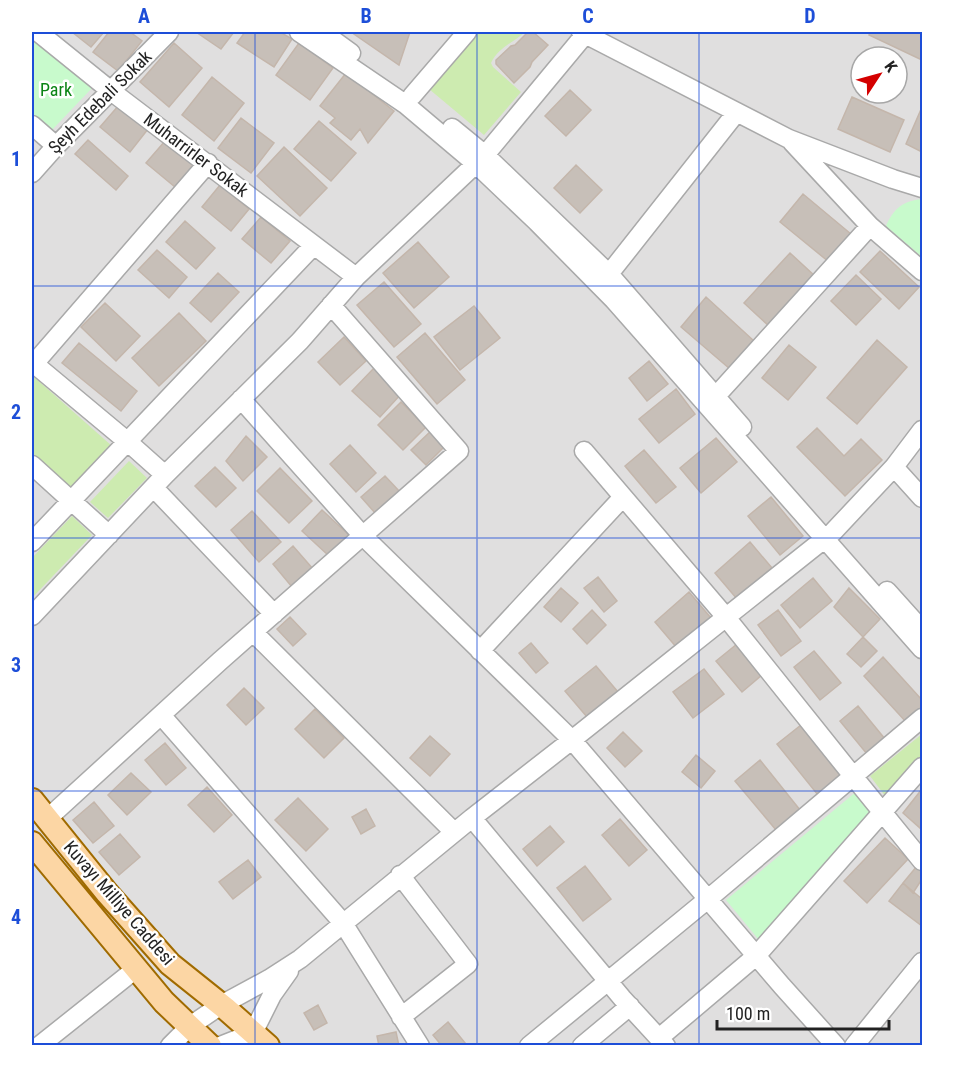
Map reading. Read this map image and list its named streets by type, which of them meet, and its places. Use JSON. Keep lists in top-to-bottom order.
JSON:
{
  "streets": {
    "main road": ["Kuvayı Milliye Caddesi"],
    "street": ["Şeyh Edebali Sokak", "Muharrirler Sokak"]
  },
  "crossings": [
    ["Şeyh Edebali Sokak", "Muharrirler Sokak"]
  ],
  "parks": ["Park"],
  "scale_bar": "100 m",
  "north": "top right",
  "grid": {
    "columns": [
      "A",
      "B",
      "C",
      "D"
    ],
    "rows": [
      "1",
      "2",
      "3",
      "4"
    ]
  }
}
